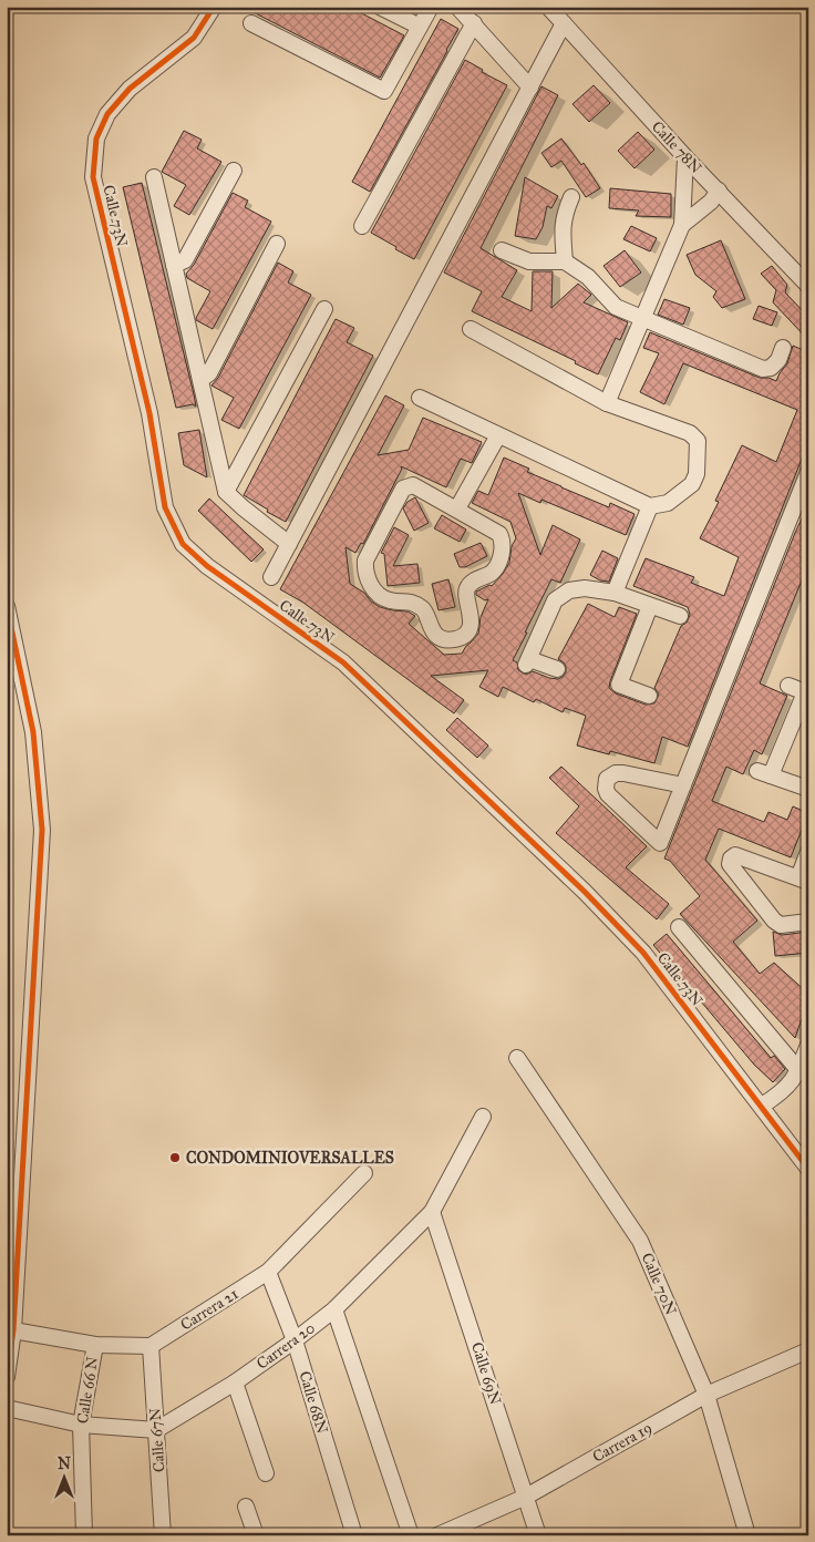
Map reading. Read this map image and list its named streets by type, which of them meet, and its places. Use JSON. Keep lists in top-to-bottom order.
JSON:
{
  "streets": {
    "street": [
      "Calle 78N",
      "Calle 73N",
      "Calle 70N",
      "Carrera 21",
      "Carrera 20",
      "Calle 69N",
      "Calle 66 N",
      "Calle 68N",
      "Calle 67N",
      "Carrera 19"
    ]
  },
  "crossings": [
    ["Calle 70N", "Carrera 19"],
    ["Carrera 21", "Calle 68N"],
    ["Carrera 21", "Calle 67N"],
    ["Carrera 20", "Calle 69N"],
    ["Carrera 20", "Calle 68N"],
    ["Carrera 20", "Calle 67N"],
    ["Calle 69N", "Carrera 19"]
  ],
  "places": ["CONDOMINIOVERSALLES"],
  "north": "top"
}
